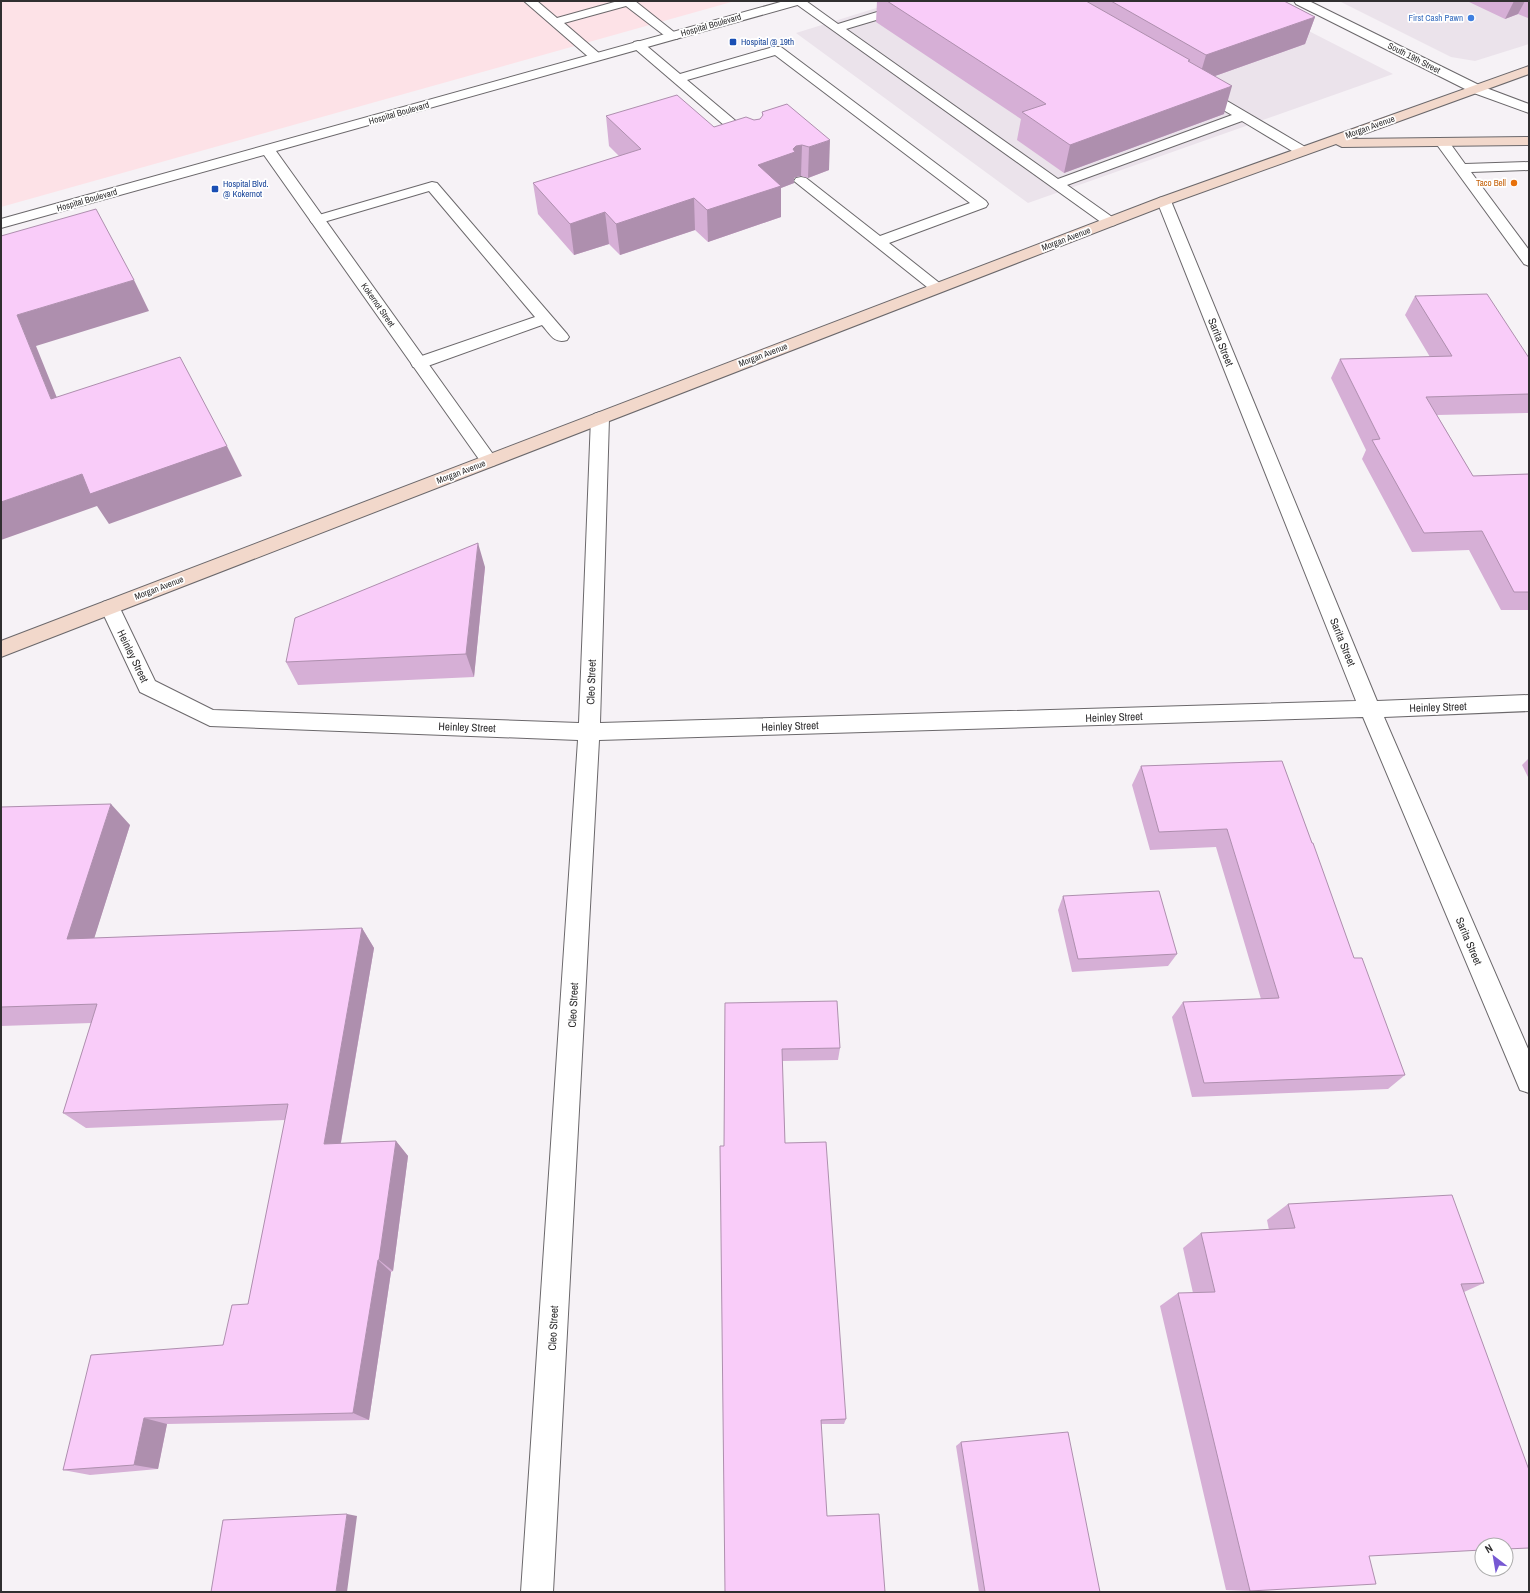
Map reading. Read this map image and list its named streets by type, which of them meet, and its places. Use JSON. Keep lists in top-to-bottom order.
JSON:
{
  "streets": {
    "main road": ["Morgan Avenue"],
    "street": [
      "Hospital Boulevard",
      "South 19th Street",
      "Kokernot Street",
      "Sarita Street",
      "Heinley Street",
      "Cleo Street"
    ]
  },
  "crossings": [
    ["Hospital Boulevard", "Kokernot Street"],
    ["South 19th Street", "Morgan Avenue"],
    ["Morgan Avenue", "Kokernot Street"],
    ["Morgan Avenue", "Sarita Street"],
    ["Morgan Avenue", "Heinley Street"],
    ["Morgan Avenue", "Cleo Street"],
    ["Sarita Street", "Heinley Street"],
    ["Heinley Street", "Cleo Street"]
  ],
  "places": {
    "other": ["First Cash Pawn", "Taco Bell"],
    "transit": ["Hospital @ 19th", "Hospital Blvd. @ Kokernot"]
  },
  "north": "top left"
}
